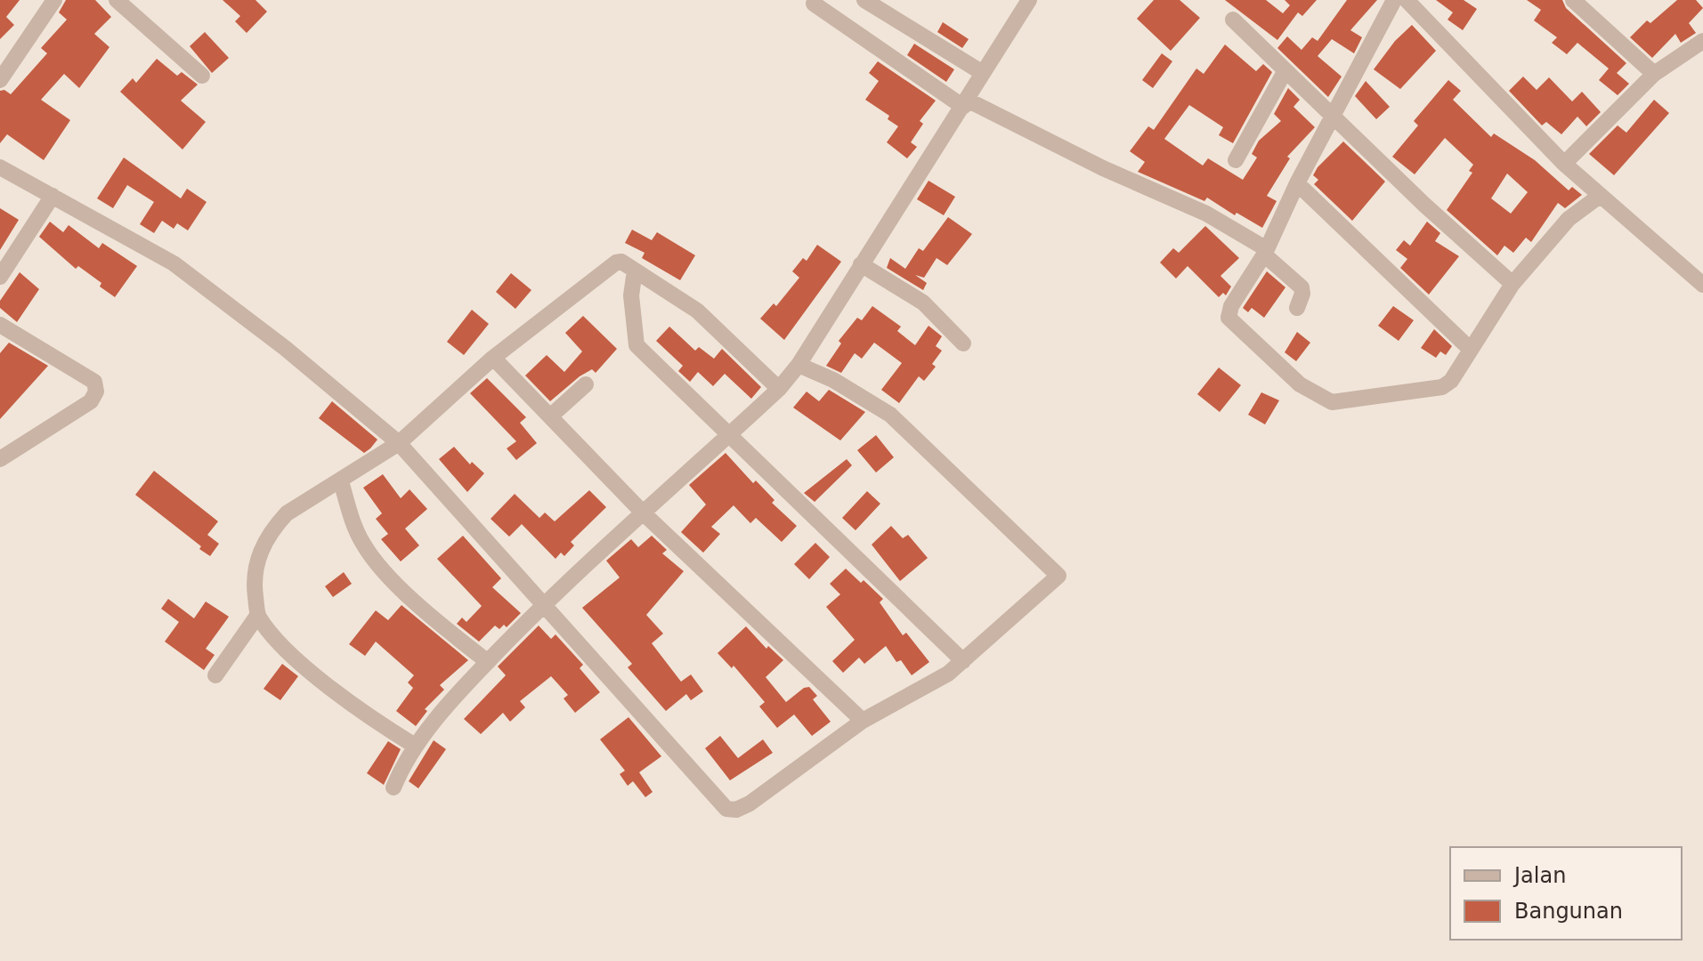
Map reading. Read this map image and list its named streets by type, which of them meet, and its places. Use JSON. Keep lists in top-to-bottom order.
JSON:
{
  "legend": ["Jalan", "Bangunan"]
}
